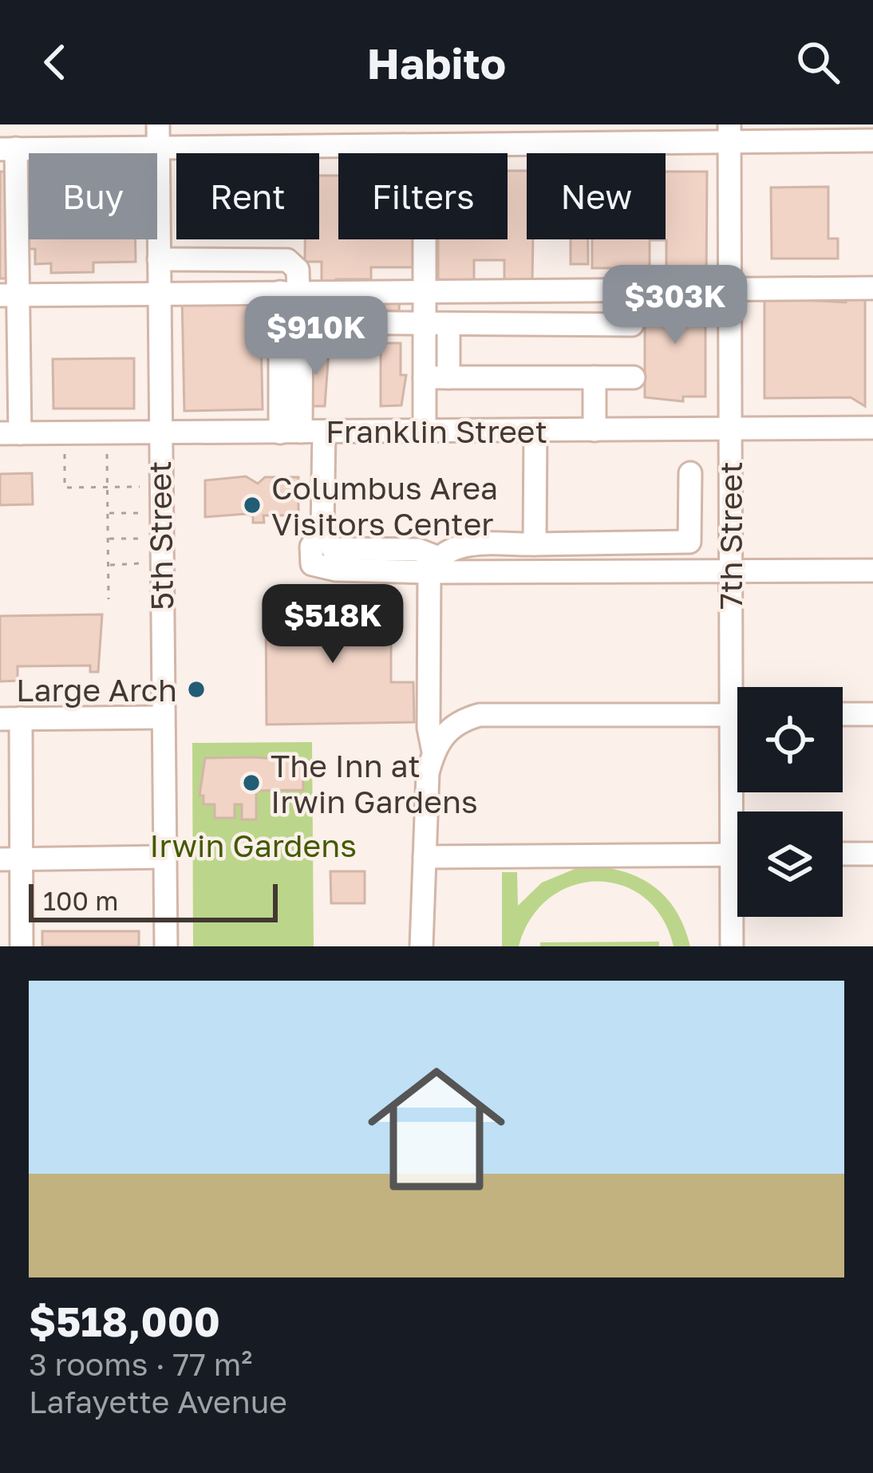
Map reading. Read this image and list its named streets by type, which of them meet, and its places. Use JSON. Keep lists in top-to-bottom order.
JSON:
{
  "streets": {
    "street": ["Franklin Street", "5th Street", "7th Street"]
  },
  "crossings": [
    ["Franklin Street", "5th Street"],
    ["Franklin Street", "7th Street"]
  ],
  "parks": ["Irwin Gardens"],
  "places": ["Columbus Area Visitors Center", "Large Arch", "The Inn at Irwin Gardens"],
  "scale_bar": "100 m",
  "page": {
    "header": "Habito",
    "chip": [
      "Buy",
      "Rent",
      "Filters",
      "New"
    ],
    "price": ["$303K", "$910K", "$518K"],
    "scale": "100 m",
    "list": [
      {
        "name": "$518,000",
        "note": "3 rooms · 77 m² · Lafayette Avenue"
      }
    ]
  }
}
